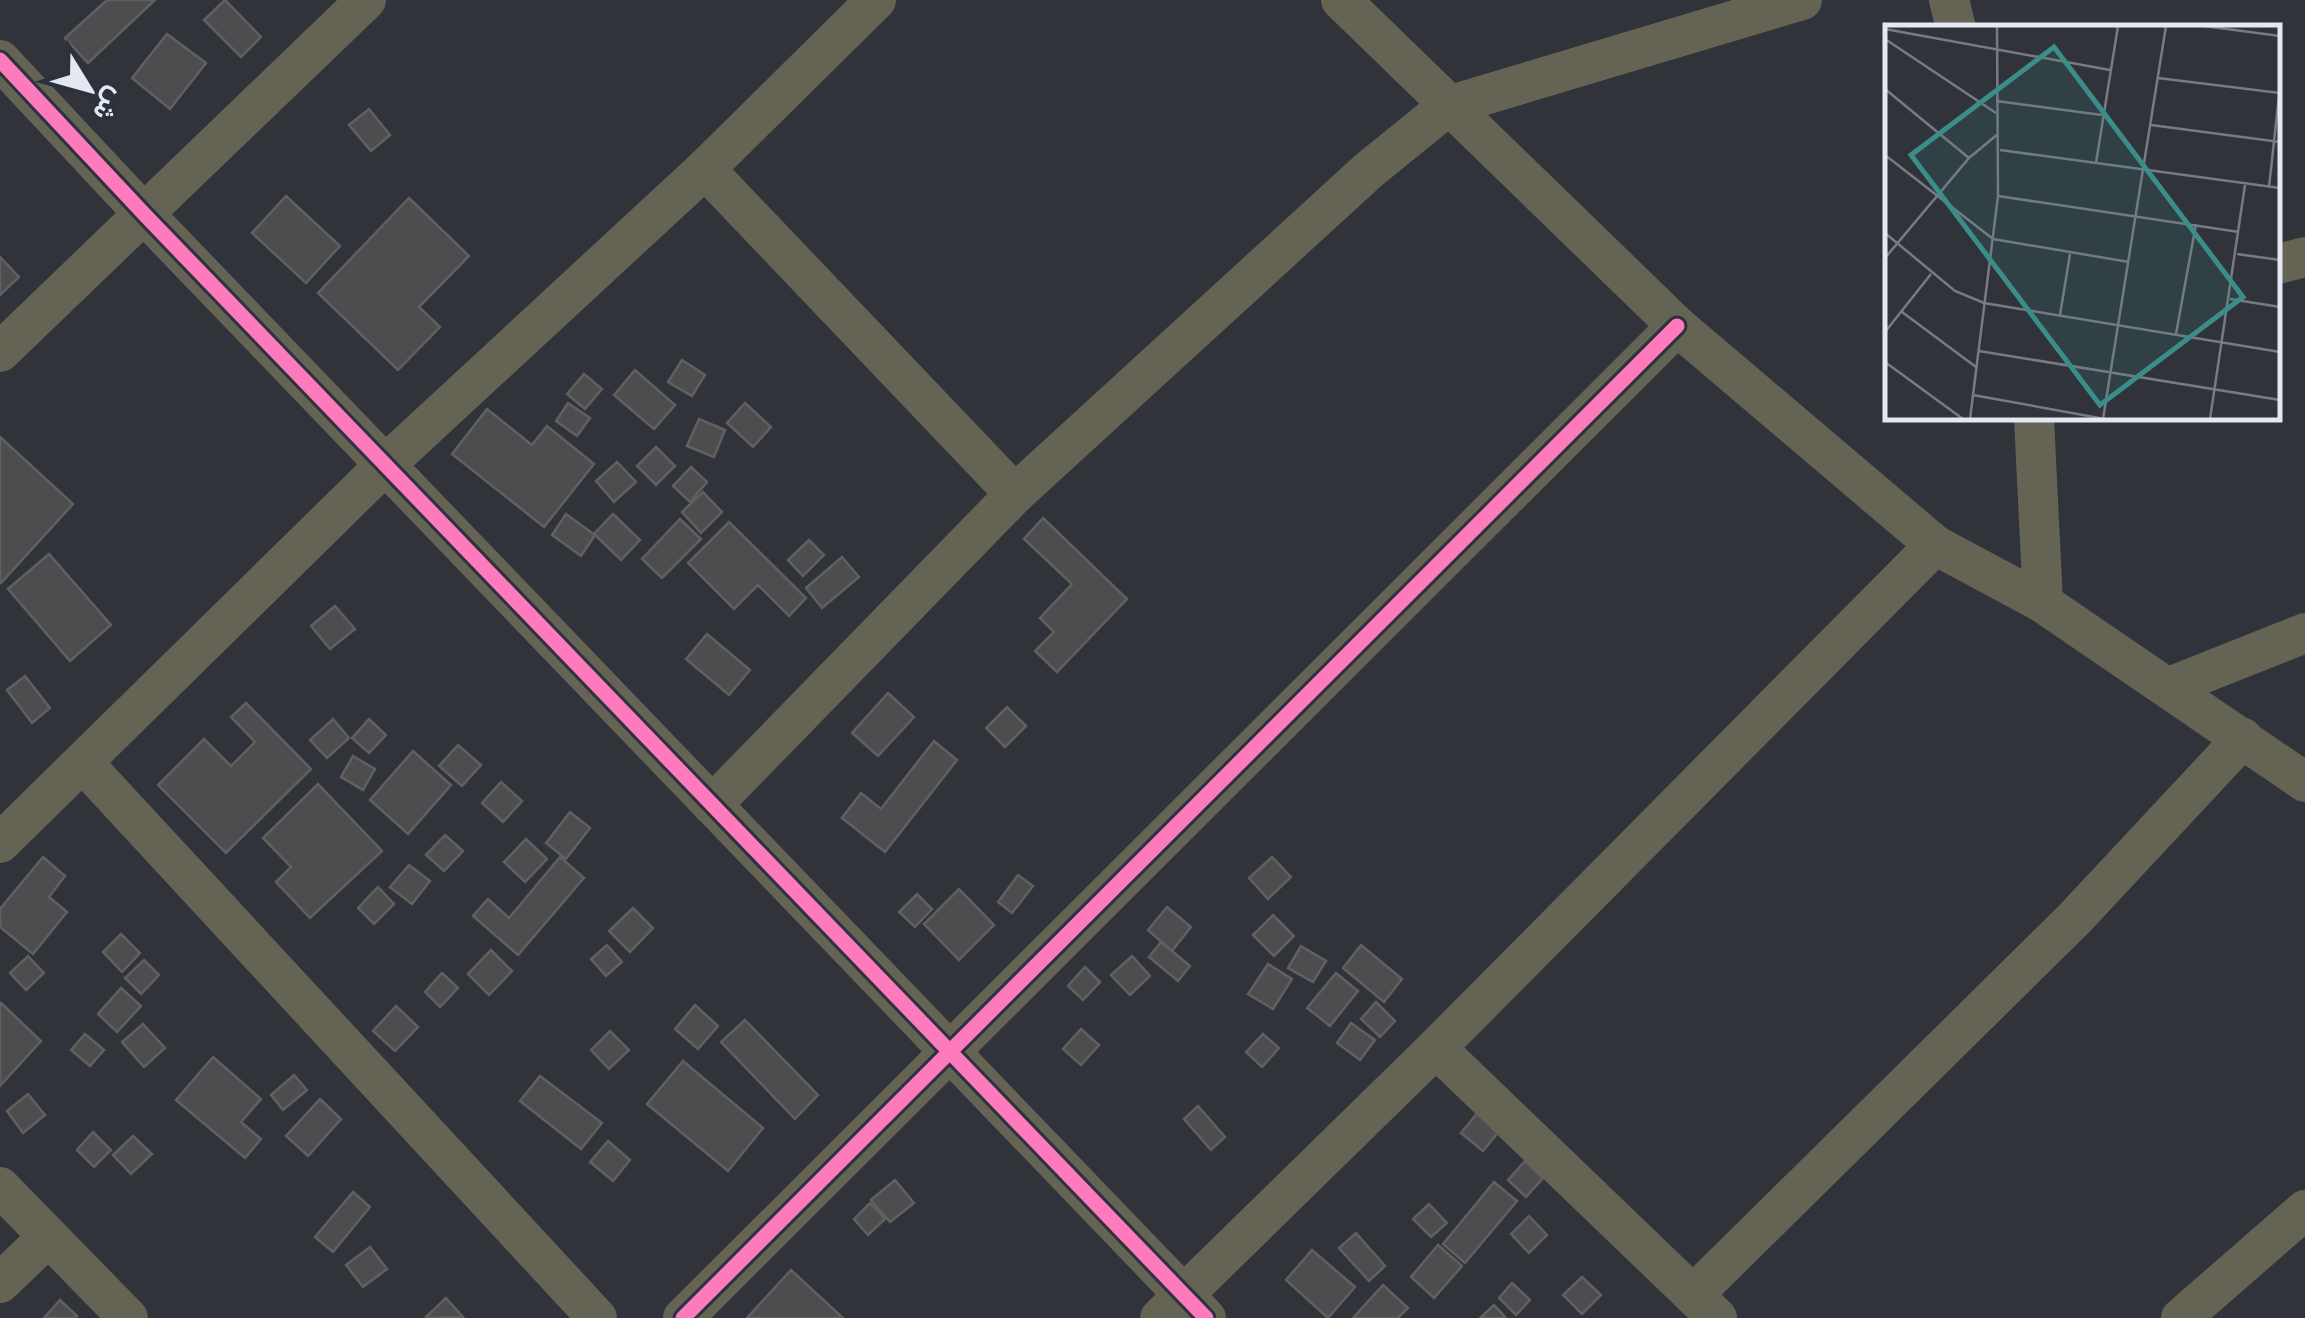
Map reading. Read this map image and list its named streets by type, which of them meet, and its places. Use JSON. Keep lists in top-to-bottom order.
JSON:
{
  "north": "bottom right"
}
